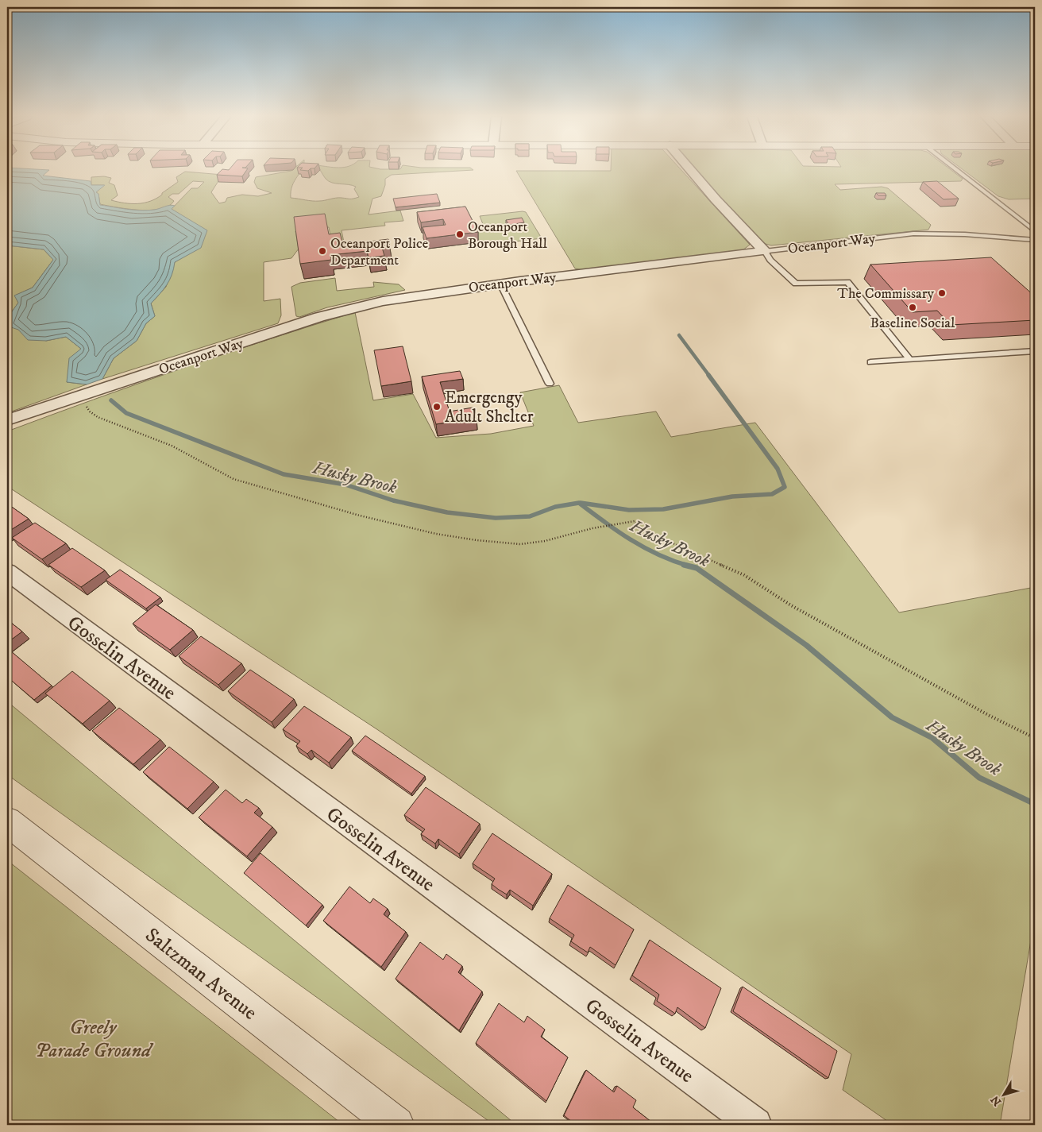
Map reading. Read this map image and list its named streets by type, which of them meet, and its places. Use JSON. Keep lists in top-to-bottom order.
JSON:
{
  "streets": {
    "street": ["Oceanport Way", "Gosselin Avenue", "Saltzman Avenue"]
  },
  "water": ["Husky Brook"],
  "parks": ["Greely Parade Ground"],
  "places": [
    "Oceanport Borough Hall",
    "Oceanport Police Department",
    "The Commissary",
    "Baseline Social",
    "Emergengy Adult Shelter"
  ],
  "north": "bottom left"
}
